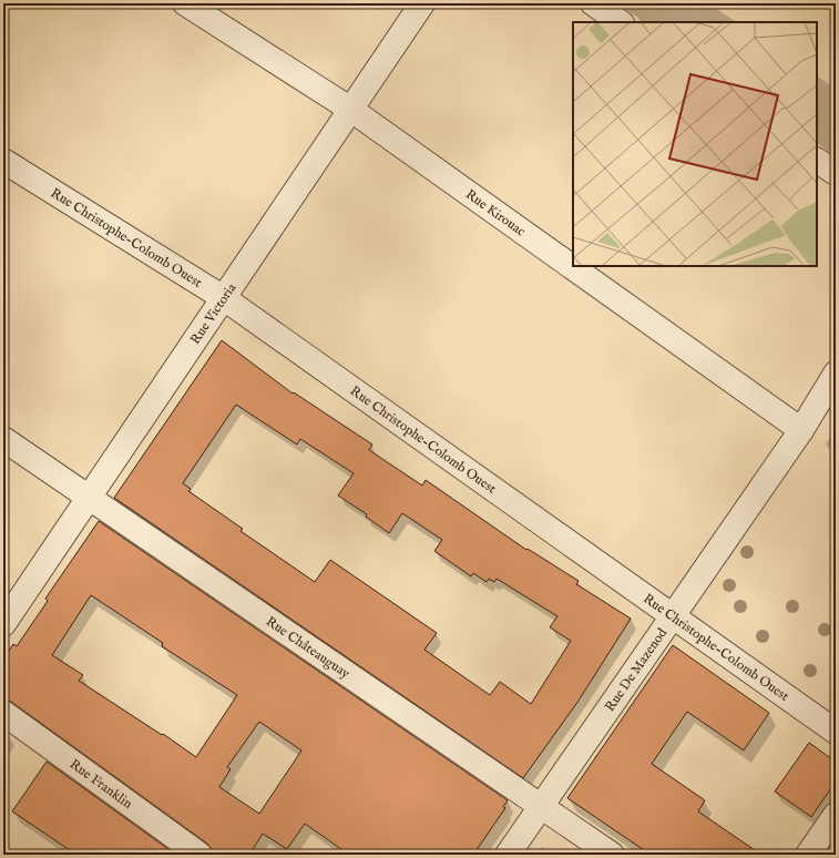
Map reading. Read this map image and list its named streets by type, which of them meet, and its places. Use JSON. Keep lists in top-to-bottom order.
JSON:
{
  "streets": {
    "street": [
      "Rue Kirouac",
      "Rue Christophe-Colomb Ouest",
      "Rue Victoria",
      "Rue Châteauguay",
      "Rue De Mazenod",
      "Rue Franklin"
    ]
  },
  "crossings": [
    ["Rue Kirouac", "Rue Victoria"],
    ["Rue Kirouac", "Rue De Mazenod"],
    ["Rue Christophe-Colomb Ouest", "Rue Victoria"],
    ["Rue Christophe-Colomb Ouest", "Rue De Mazenod"],
    ["Rue Victoria", "Rue Châteauguay"],
    ["Rue Châteauguay", "Rue De Mazenod"]
  ]
}
